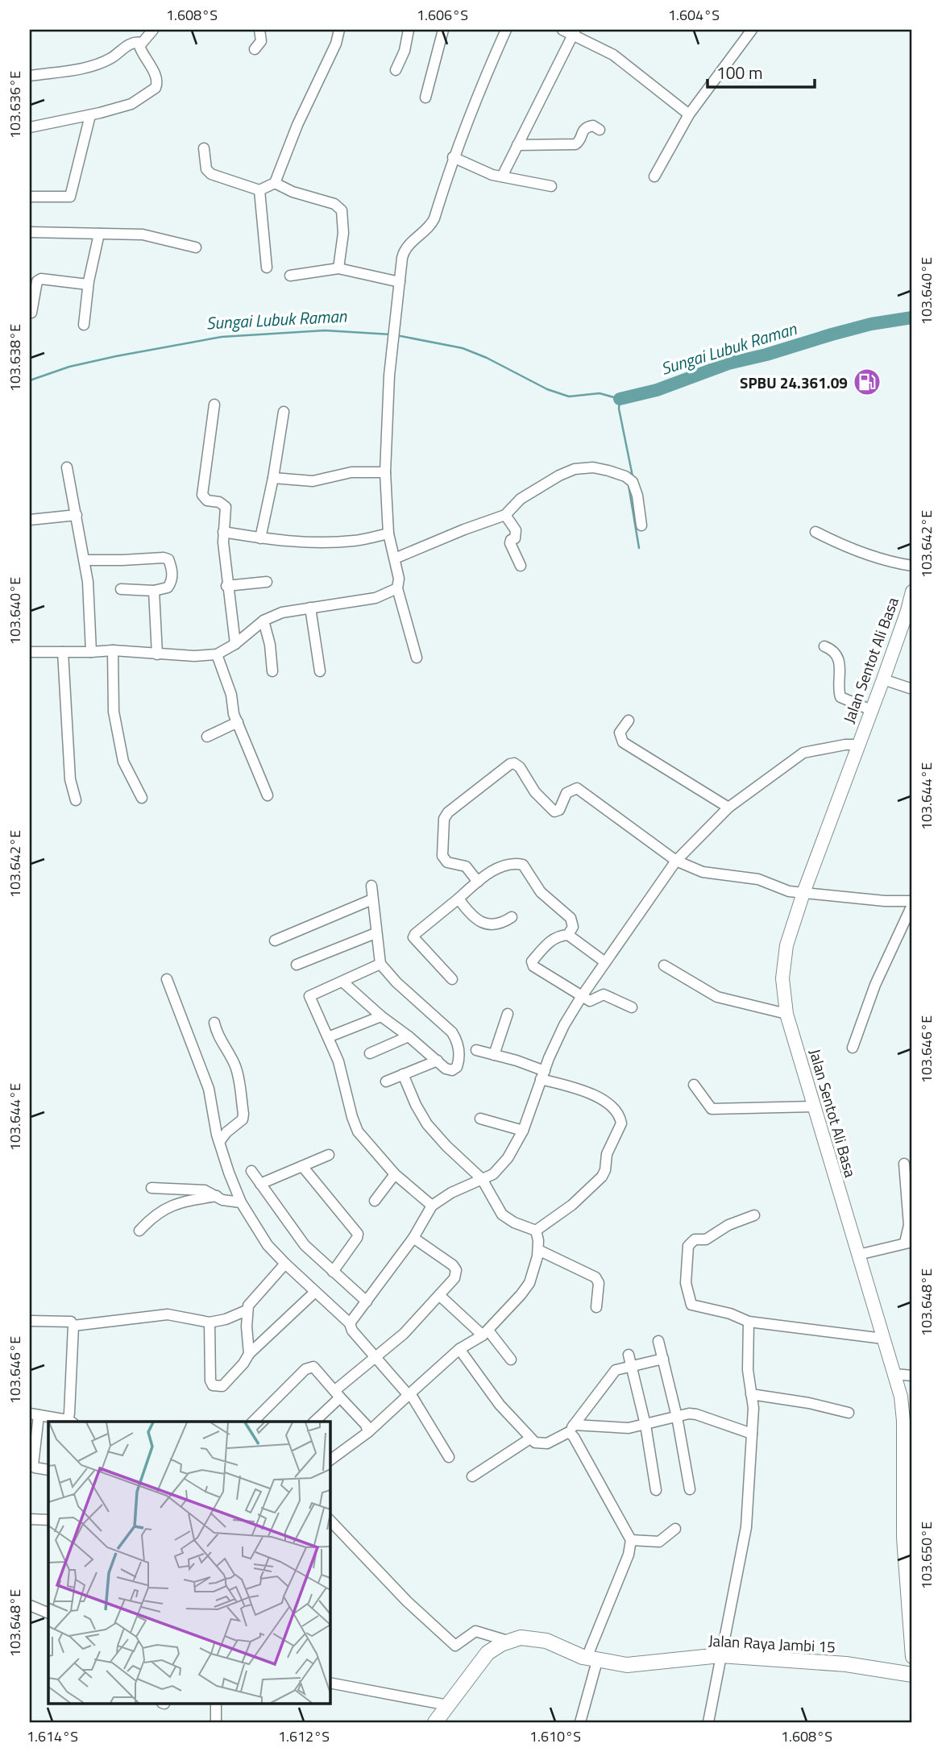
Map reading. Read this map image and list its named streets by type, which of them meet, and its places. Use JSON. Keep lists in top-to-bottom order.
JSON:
{
  "streets": {
    "highway": ["Jalan Raya Jambi 15"],
    "main road": ["Jalan Sentot Ali Basa"]
  },
  "water": ["Sungai Lubuk Raman"],
  "places": {
    "fuel station": ["SPBU 24.361.09"]
  },
  "scale_bar": "100 m",
  "coordinates": [
    "1.608°S",
    "1.606°S",
    "1.604°S",
    "103.636°E",
    "103.640°E",
    "103.638°E",
    "103.642°E",
    "103.644°E",
    "103.646°E",
    "103.648°E",
    "103.650°E",
    "1.614°S",
    "1.612°S",
    "1.610°S"
  ]
}
